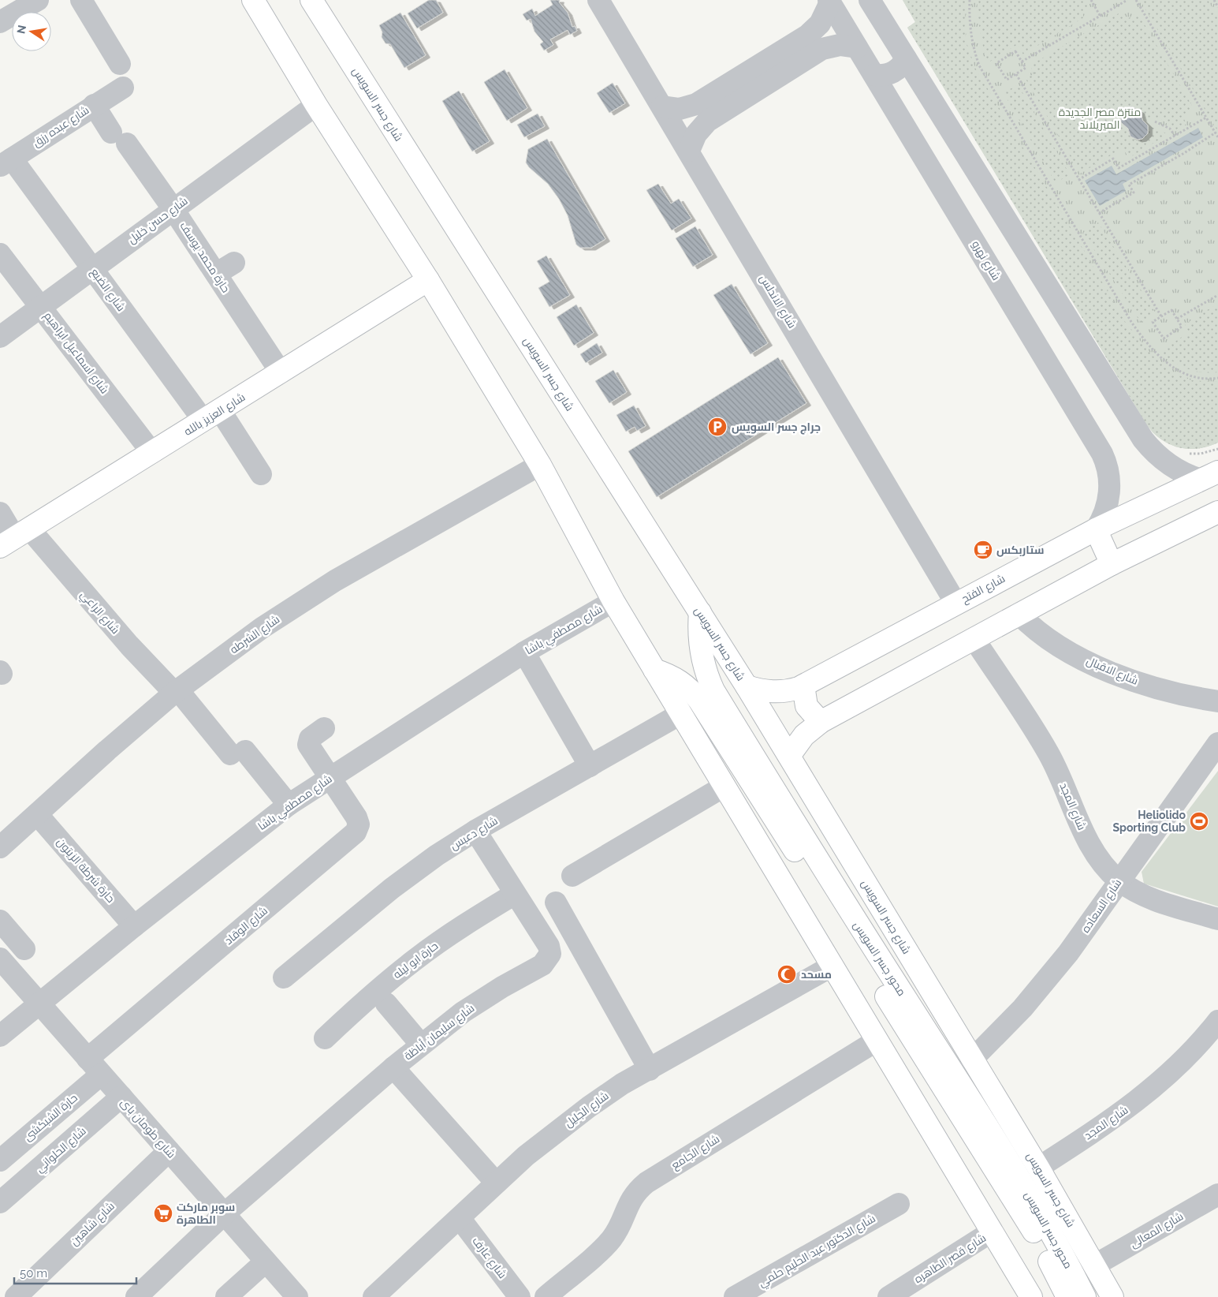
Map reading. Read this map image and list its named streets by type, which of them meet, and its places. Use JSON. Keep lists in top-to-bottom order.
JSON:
{
  "streets": {
    "main road": [
      "شارع جسر السويس",
      "شارع العزيز بالله",
      "شارع الفتح",
      "محور جسر السويس"
    ],
    "street": [
      "شارع عبده رزق",
      "شارع حسن خليل",
      "حارة محمد يوسف",
      "شارع نهرو",
      "شارع الضبع",
      "شارع الاندلس",
      "شارع اسماعيل ابراهيم",
      "شارع الراعي",
      "شارع مصطفي باشا",
      "شارع الشرطه",
      "شارع الاقبال",
      "شارع المجد",
      "شارع دعبس",
      "حارة شرطة الزيتون",
      "شارع السعاده",
      "شارع الوقاد",
      "حارة ابو ليله",
      "شارع سليمان أباظة",
      "شارع الجليل",
      "حارة الشبكشى",
      "شارع طومان باى",
      "شارع الحلواني",
      "شارع الجامع",
      "شارع شاهين",
      "شارع المعالى",
      "شارع الدكتور عبد الحليم حلمي",
      "شارع عارف",
      "شارع قصر الطاهره"
    ]
  },
  "crossings": [
    ["شارع جسر السويس", "شارع الفتح"],
    ["شارع جسر السويس", "شارع المجد"],
    ["شارع جسر السويس", "شارع السعاده"],
    ["شارع جسر السويس", "محور جسر السويس"],
    ["شارع جسر السويس", "شارع المعالى"],
    ["شارع عبده رزق", "حارة محمد يوسف"],
    ["شارع عبده رزق", "شارع الضبع"],
    ["شارع حسن خليل", "حارة محمد يوسف"],
    ["شارع حسن خليل", "شارع الضبع"],
    ["شارع حسن خليل", "شارع اسماعيل ابراهيم"],
    ["حارة محمد يوسف", "شارع العزيز بالله"],
    ["شارع نهرو", "شارع الفتح"],
    ["شارع الضبع", "شارع العزيز بالله"],
    ["شارع الاندلس", "شارع الفتح"],
    ["شارع اسماعيل ابراهيم", "شارع العزيز بالله"],
    ["شارع العزيز بالله", "شارع الراعي"],
    ["شارع الراعي", "شارع مصطفي باشا"],
    ["شارع الراعي", "شارع الشرطه"],
    ["شارع مصطفي باشا", "حارة شرطة الزيتون"],
    ["شارع مصطفي باشا", "شارع الوقاد"],
    ["شارع مصطفي باشا", "شارع طومان باى"],
    ["شارع الشرطه", "حارة شرطة الزيتون"],
    ["شارع المجد", "شارع السعاده"],
    ["شارع دعبس", "شارع سليمان أباظة"],
    ["شارع الوقاد", "حارة الشبكشى"],
    ["شارع الوقاد", "شارع طومان باى"],
    ["حارة ابو ليله", "شارع سليمان أباظة"],
    ["شارع سليمان أباظة", "شارع طومان باى"],
    ["شارع الجليل", "شارع عارف"],
    ["حارة الشبكشى", "شارع طومان باى"],
    ["شارع طومان باى", "شارع الحلواني"],
    ["شارع طومان باى", "شارع شاهين"]
  ],
  "parks": ["منتزة مصر الجديدة الميريلاند"],
  "places": {
    "parking": ["جراج جسر السويس"],
    "cafe": ["ستاربكس"],
    "sports": ["Heliolido Sporting Club"],
    "mosque": ["مسحد"],
    "supermarket": ["سوبر ماركت الطاهرة"]
  },
  "scale_bar": "50 m",
  "north": "left"
}
